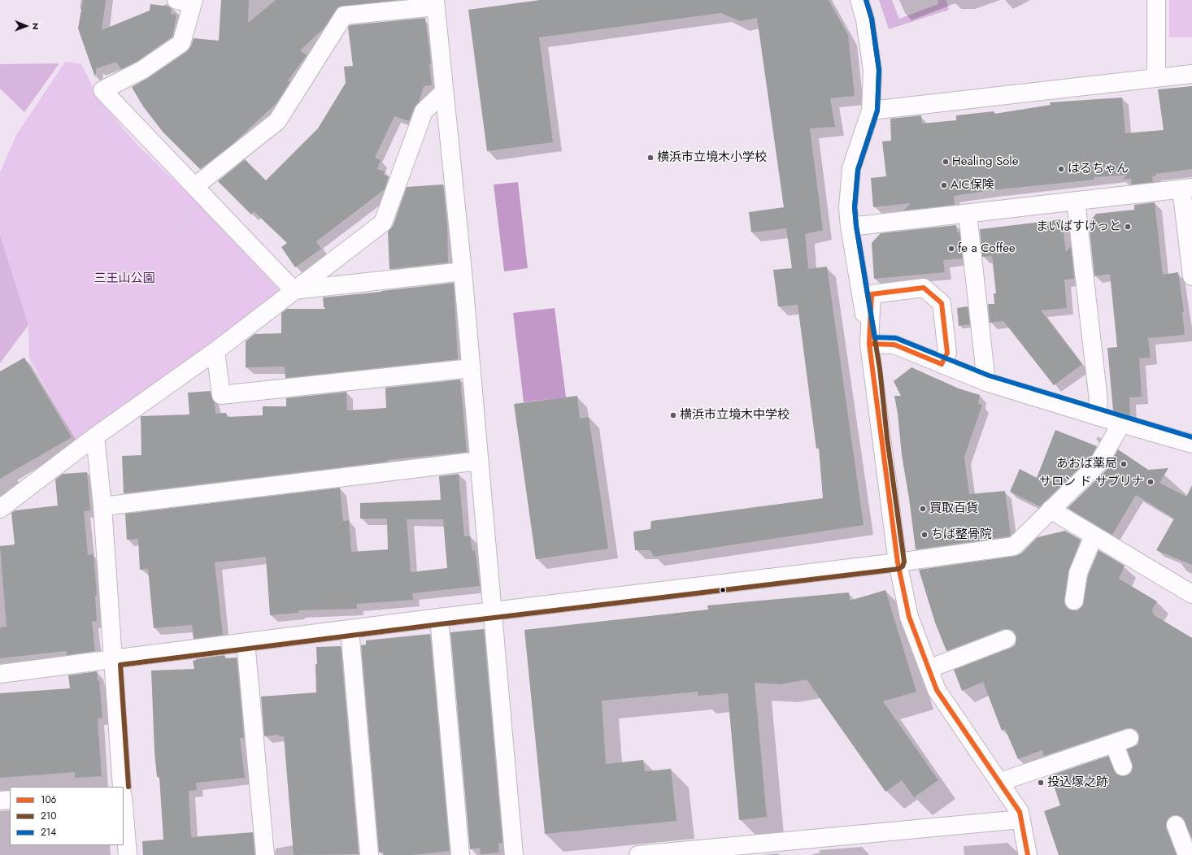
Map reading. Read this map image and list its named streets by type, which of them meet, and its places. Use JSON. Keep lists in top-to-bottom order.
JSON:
{
  "parks": ["三王山公園"],
  "places": [
    "横浜市立境木小学校",
    "Healing Sole",
    "はるちゃん",
    "AIC保険",
    "まいばすけっと",
    "fe a Coffee",
    "横浜市立境木中学校",
    "あおば薬局",
    "サロン ド サブリナ",
    "買取百貨",
    "ちば整骨院",
    "投込塚之跡"
  ],
  "lines": ["transit line 210", "transit line 214", "transit line 106"],
  "legend": ["106", "210", "214"],
  "north": "right"
}
